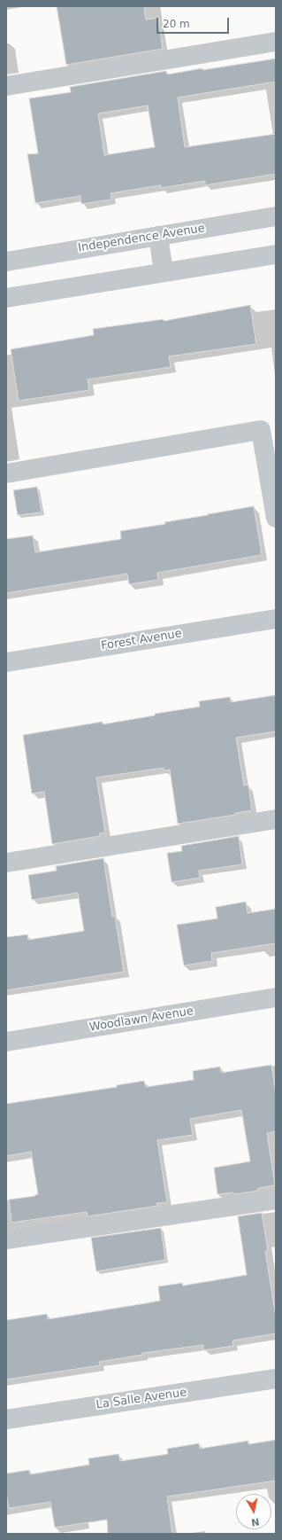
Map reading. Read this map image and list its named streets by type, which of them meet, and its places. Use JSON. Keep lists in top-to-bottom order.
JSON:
{
  "streets": {
    "street": [
      "Independence Avenue",
      "Forest Avenue",
      "Woodlawn Avenue",
      "La Salle Avenue"
    ]
  },
  "scale_bar": "20 m",
  "north": "bottom"
}
